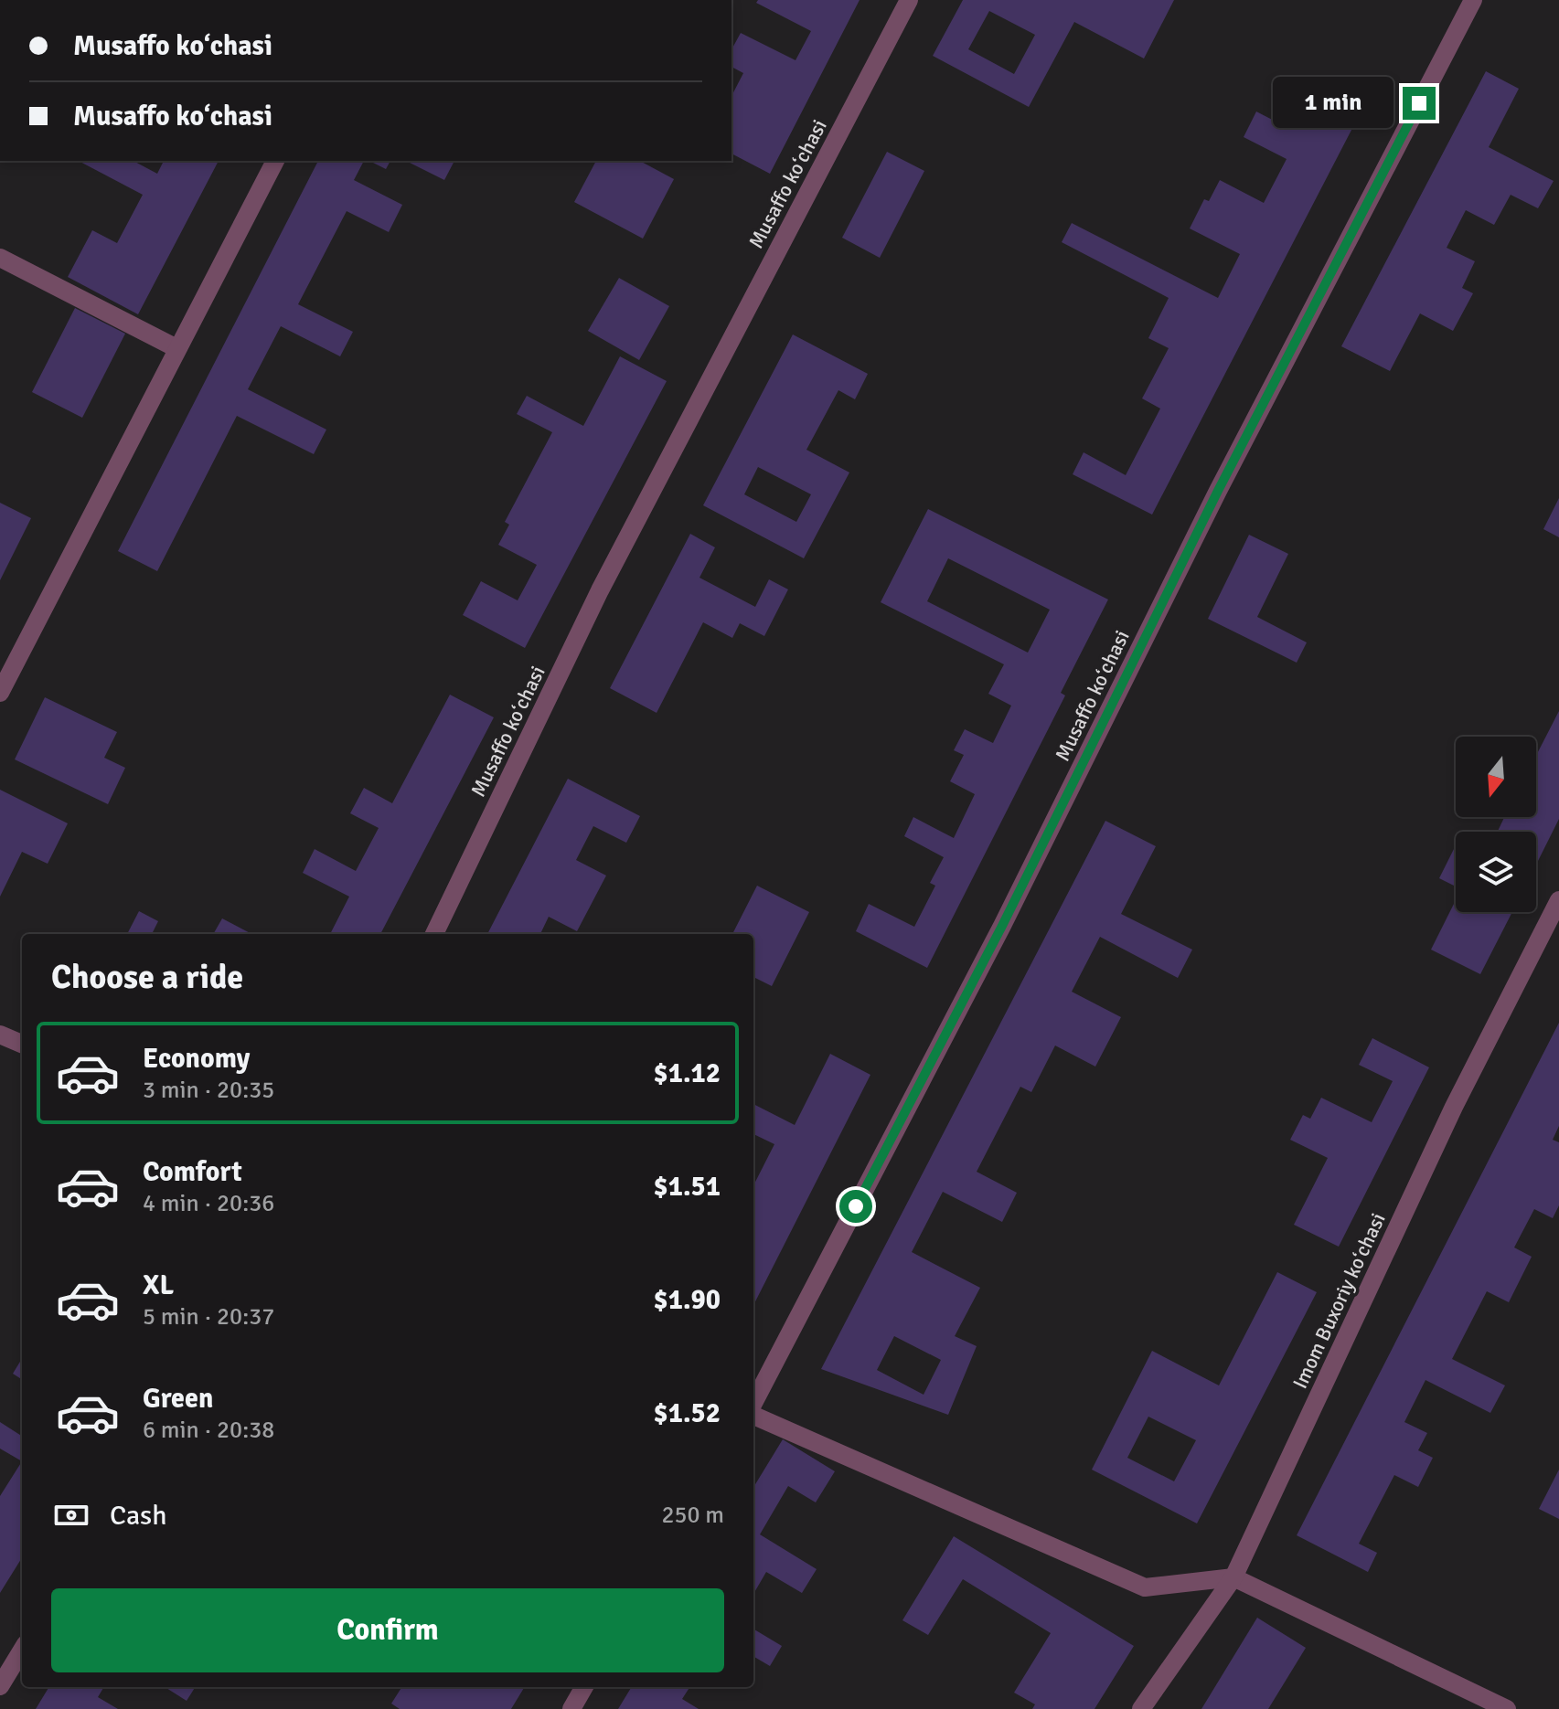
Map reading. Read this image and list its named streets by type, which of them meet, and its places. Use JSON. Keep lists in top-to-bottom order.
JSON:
{
  "streets": {
    "street": ["Musaffo koʻchasi", "Imom Buxoriy koʻchasi"]
  },
  "north": "bottom",
  "page": {
    "banner": ["Musaffo koʻchasi", "Musaffo koʻchasi"],
    "bubble": "1 min",
    "heading": "Choose a ride",
    "list": [
      {
        "name": "Economy",
        "note": "3 min · 20:35",
        "value": "$1.12"
      },
      {
        "name": "Comfort",
        "note": "4 min · 20:36",
        "value": "$1.51"
      },
      {
        "name": "XL",
        "note": "5 min · 20:37",
        "value": "$1.90"
      },
      {
        "name": "Green",
        "note": "6 min · 20:38",
        "value": "$1.52"
      }
    ],
    "pay": ["Cash", "250 m"],
    "buttons": "Confirm"
  }
}
